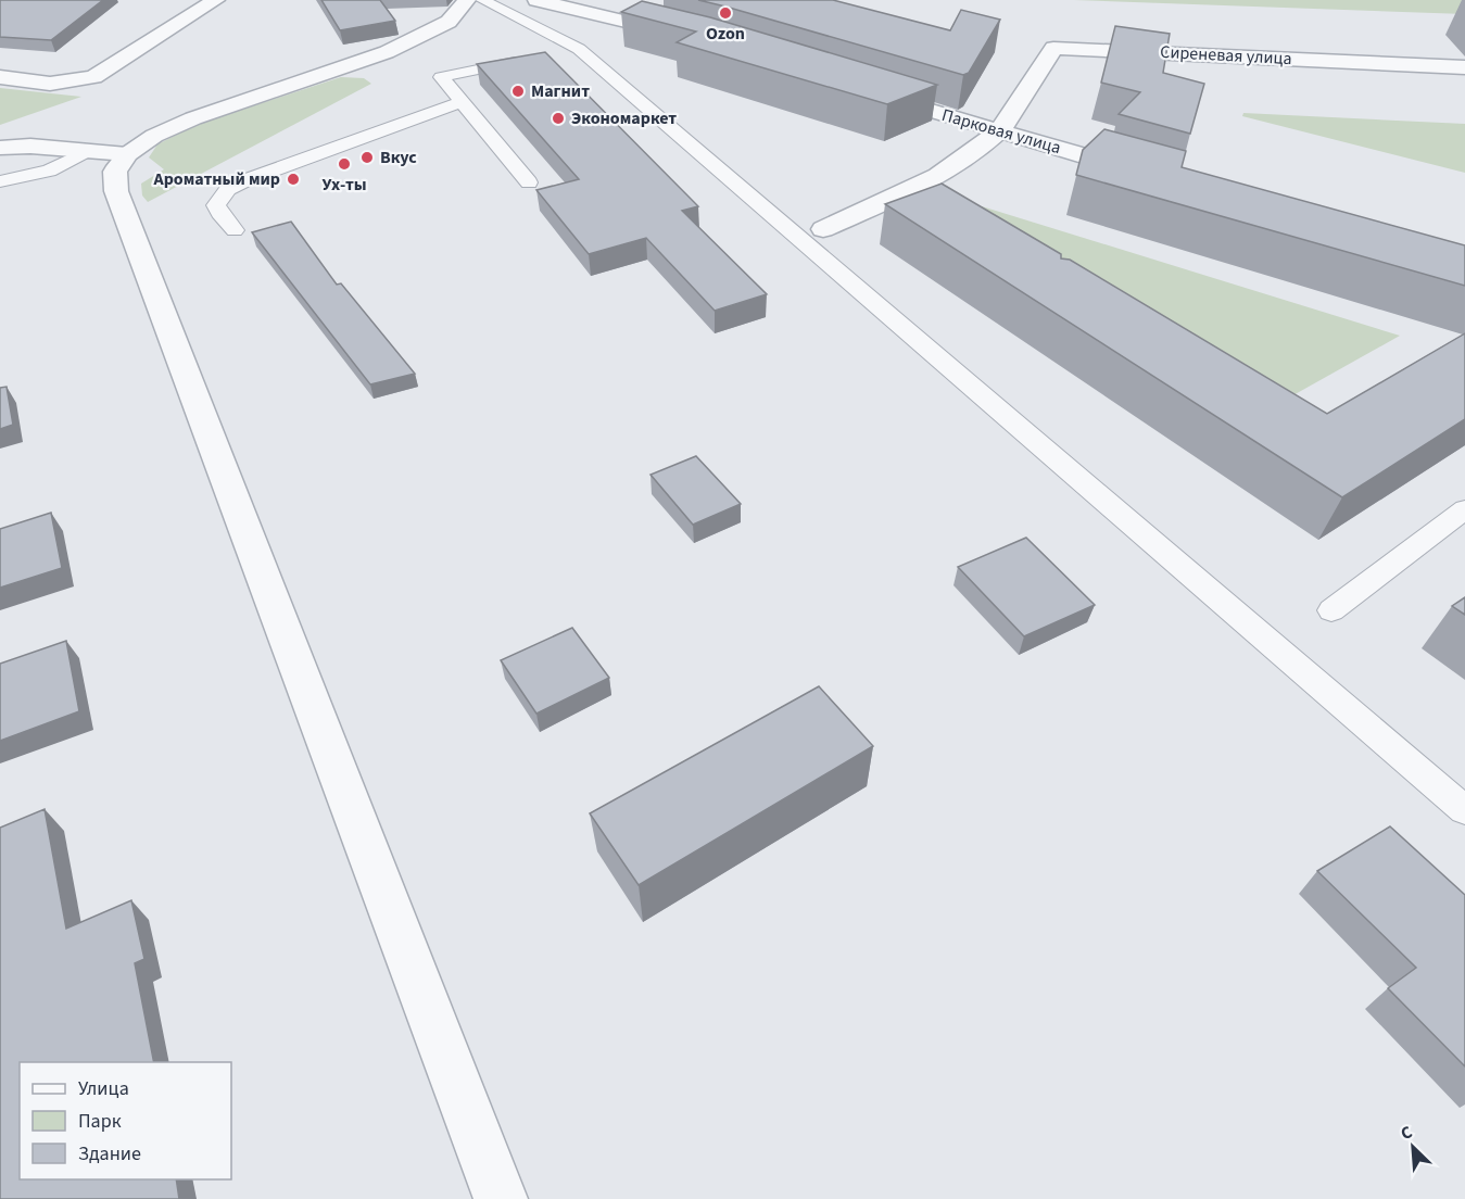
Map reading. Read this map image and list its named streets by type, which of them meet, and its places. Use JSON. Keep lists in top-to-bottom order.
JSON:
{
  "streets": {
    "street": ["Сиреневая улица", "Парковая улица"]
  },
  "crossings": [
    ["Сиреневая улица", "Парковая улица"]
  ],
  "places": [
    "Ozon",
    "Магнит",
    "Экономаркет",
    "Вкус",
    "Ух-ты",
    "Ароматный мир"
  ],
  "legend": ["Улица", "Парк", "Здание"],
  "north": "top left"
}
